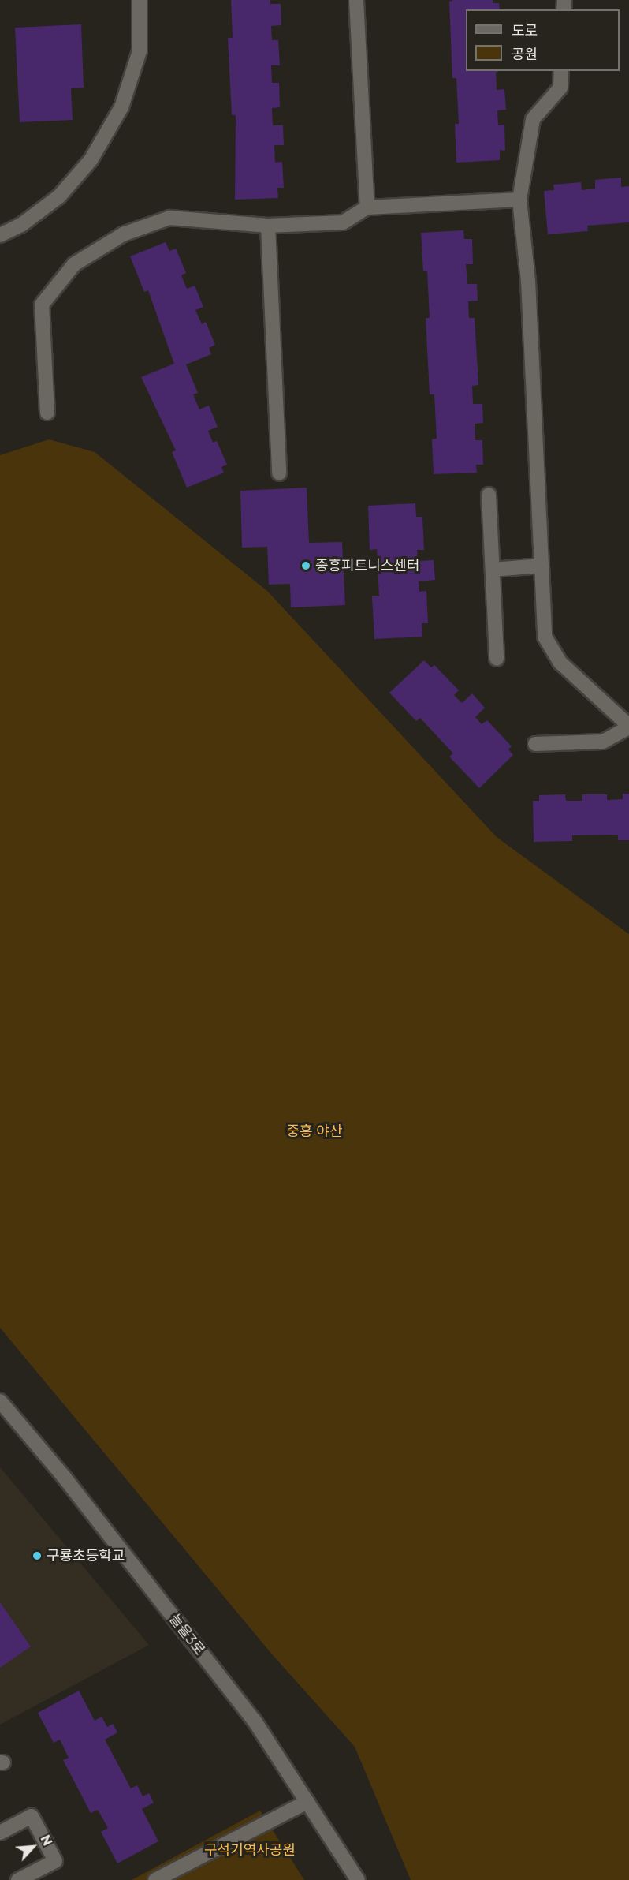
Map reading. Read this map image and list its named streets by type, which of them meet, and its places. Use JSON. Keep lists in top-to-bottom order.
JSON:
{
  "streets": {
    "street": ["늘을3로"]
  },
  "parks": ["중흥 야산", "구석기역사공원"],
  "places": ["중흥피트니스센터", "구룡초등학교"],
  "legend": ["도로", "공원"],
  "north": "top right"
}
